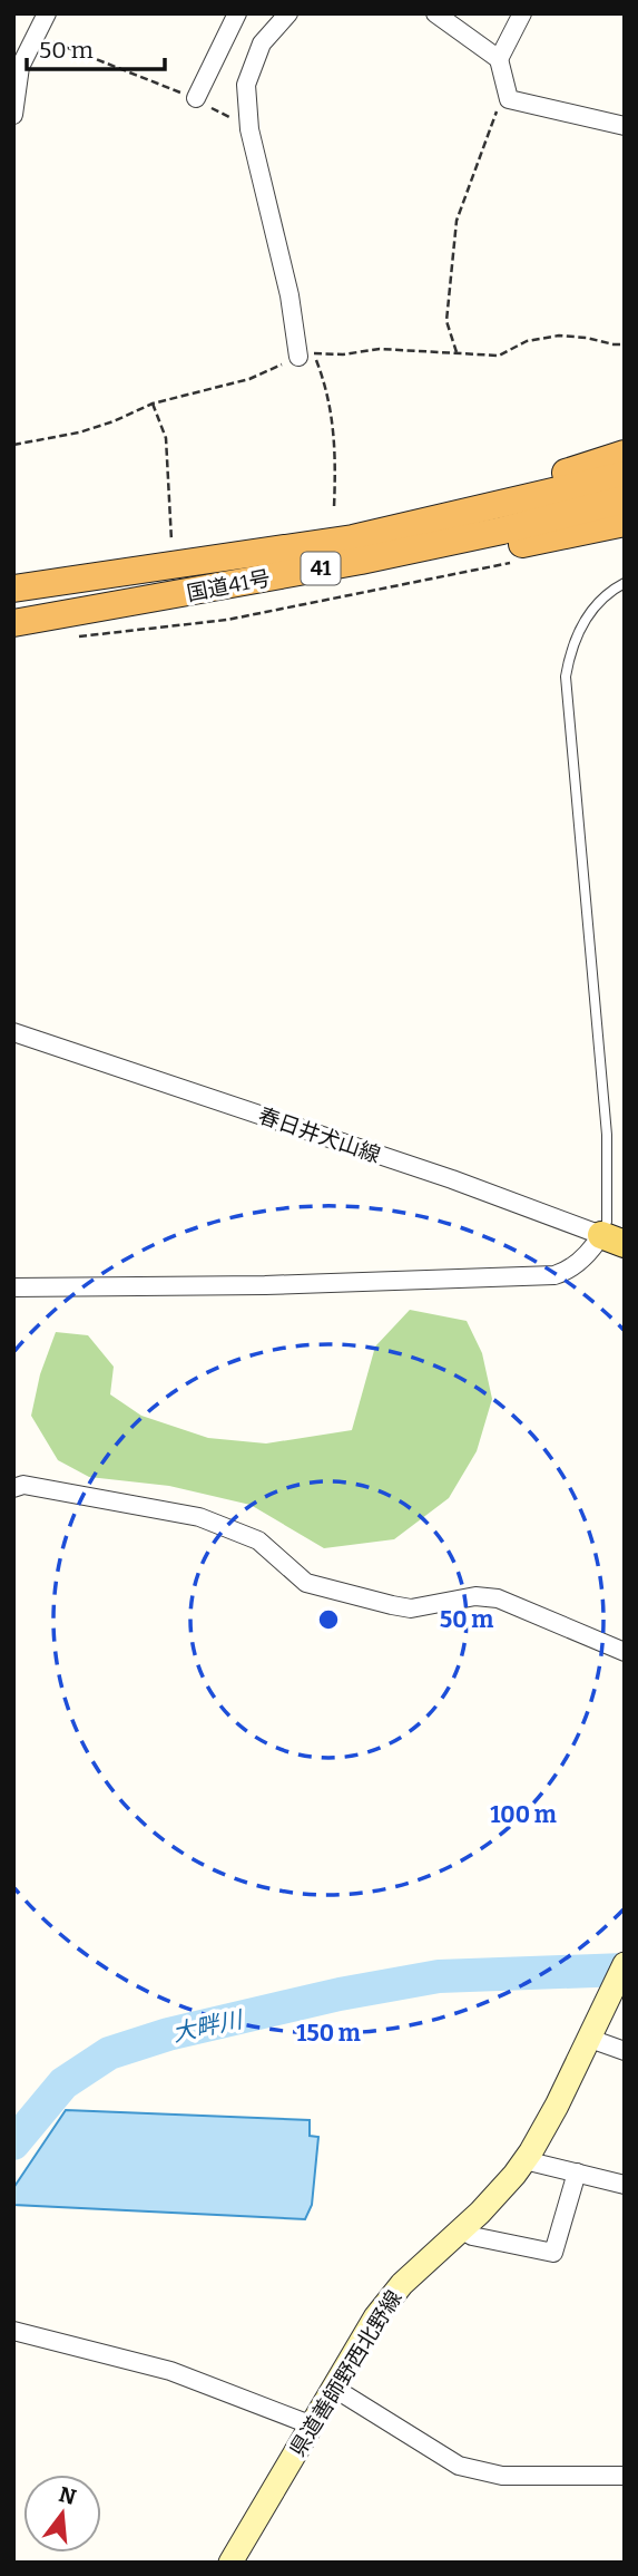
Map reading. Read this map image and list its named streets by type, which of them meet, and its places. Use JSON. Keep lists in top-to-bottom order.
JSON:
{
  "streets": {
    "highway": ["41", "国道41号"],
    "main road": ["県道善師野西北野線"],
    "street": ["春日井犬山線"]
  },
  "water": ["大畔川"],
  "scale_bar": "50 m",
  "north": "top",
  "rings": ["50 m", "100 m", "150 m"]
}
